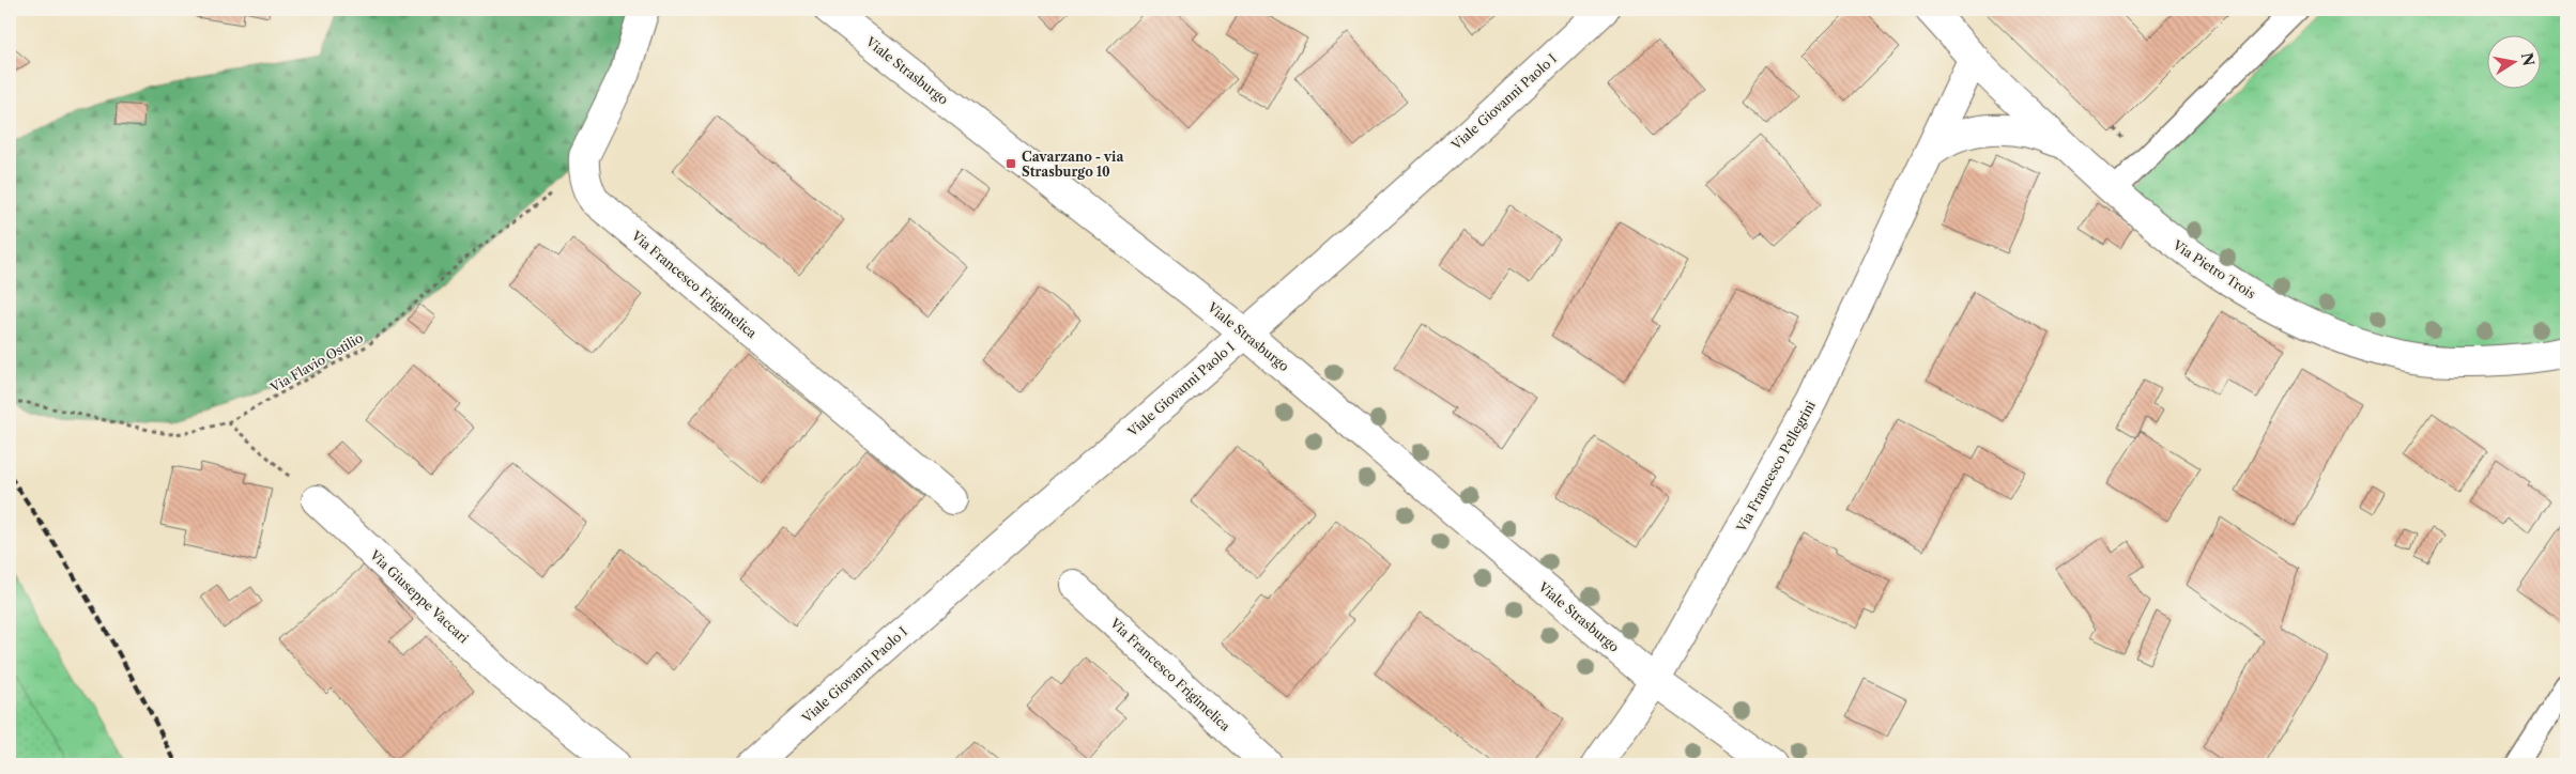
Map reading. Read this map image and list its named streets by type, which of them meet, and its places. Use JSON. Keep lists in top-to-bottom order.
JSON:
{
  "streets": {
    "street": [
      "Viale Strasburgo",
      "Viale Giovanni Paolo I",
      "Via Pietro Trois",
      "Via Francesco Frigimelica",
      "Via Francesco Pellegrini",
      "Via Giuseppe Vaccari"
    ],
    "path": ["Via Flavio Ostilio"]
  },
  "crossings": [
    ["Viale Strasburgo", "Viale Giovanni Paolo I"],
    ["Viale Strasburgo", "Via Francesco Pellegrini"],
    ["Via Pietro Trois", "Via Francesco Pellegrini"],
    ["Via Francesco Frigimelica", "Via Flavio Ostilio"]
  ],
  "places": {
    "transit": ["Cavarzano - via Strasburgo 10"]
  },
  "north": "right"
}
